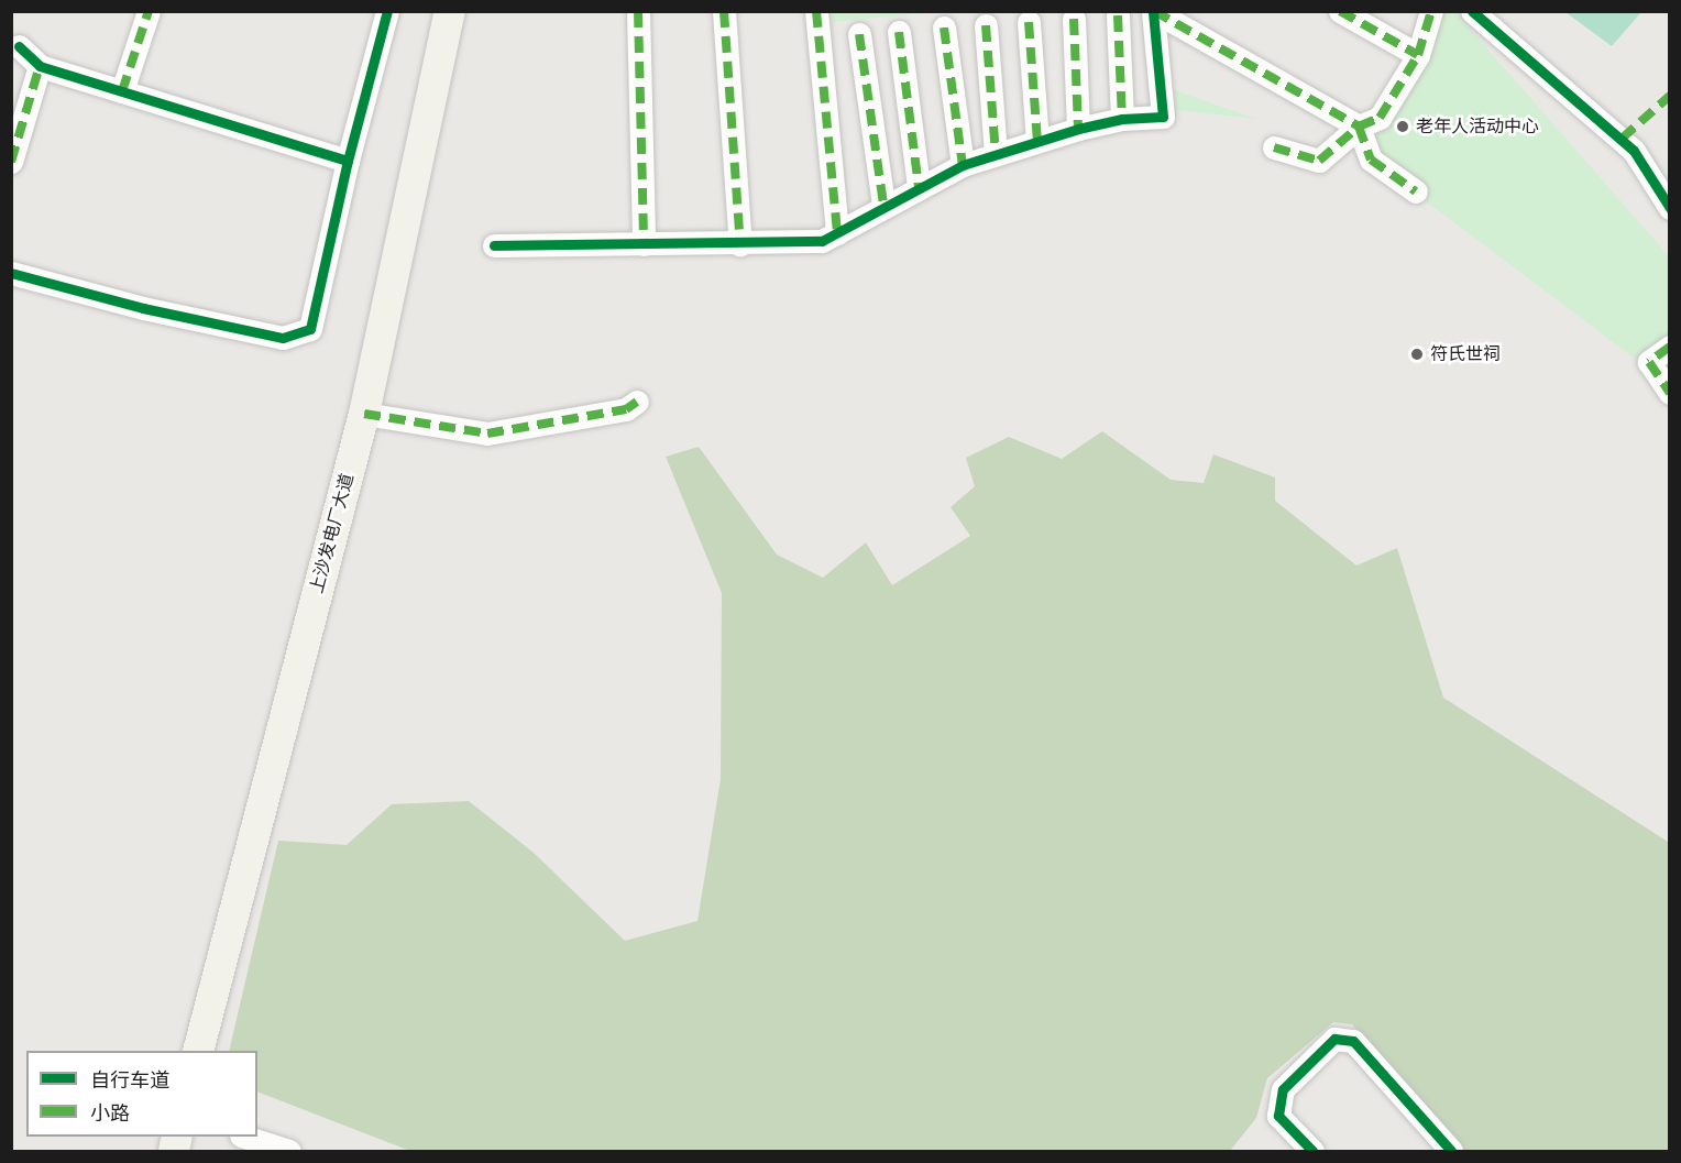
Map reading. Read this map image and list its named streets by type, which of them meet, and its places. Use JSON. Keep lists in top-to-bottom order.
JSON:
{
  "streets": {
    "main road": ["上沙发电厂大道"]
  },
  "places": ["老年人活动中心", "符氏世祠"],
  "legend": ["自行车道", "小路"]
}
